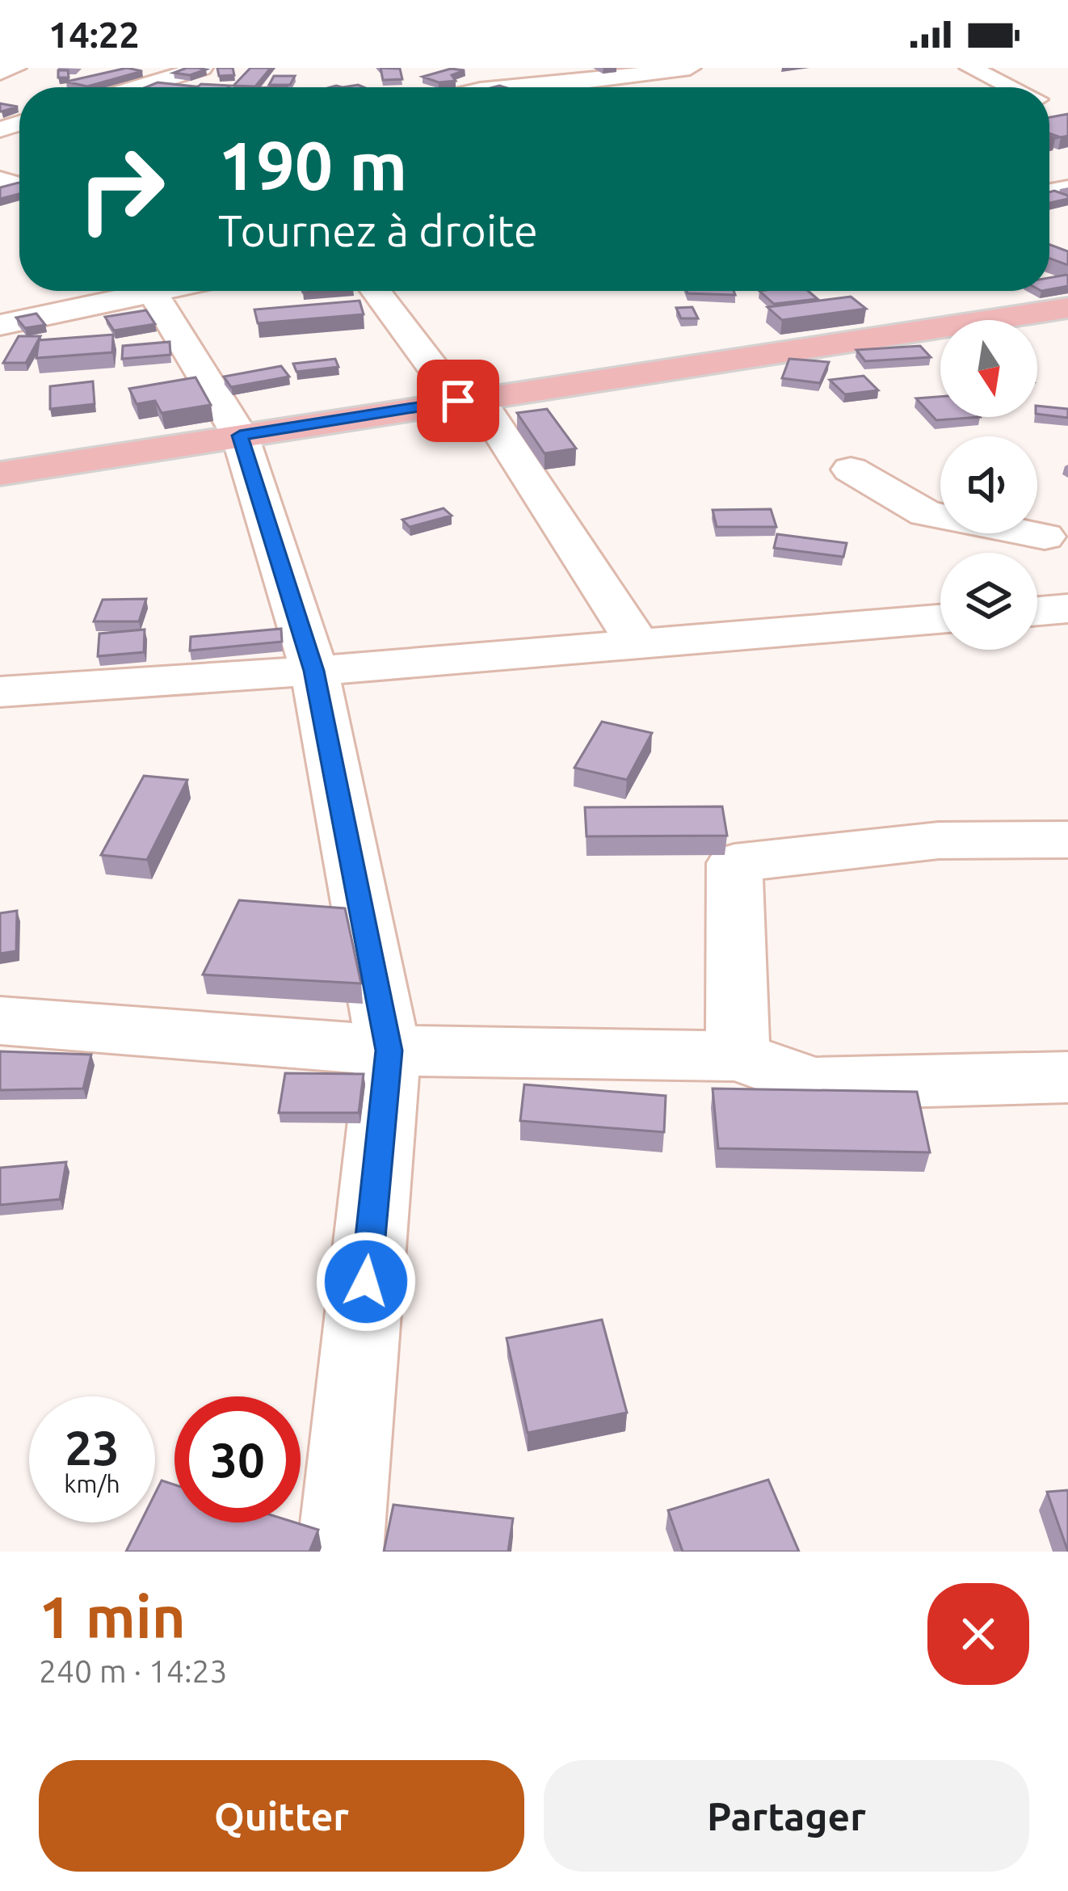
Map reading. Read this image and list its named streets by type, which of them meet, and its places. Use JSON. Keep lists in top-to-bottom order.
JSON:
{
  "north": "bottom",
  "page": {
    "status": "14:22",
    "turn": ["190 m", "Tournez à droite"],
    "speed": "23 km/h",
    "limit": "30",
    "heading": ["1 min", "240 m · 14:23"],
    "buttons": ["Quitter", "Partager"]
  }
}
